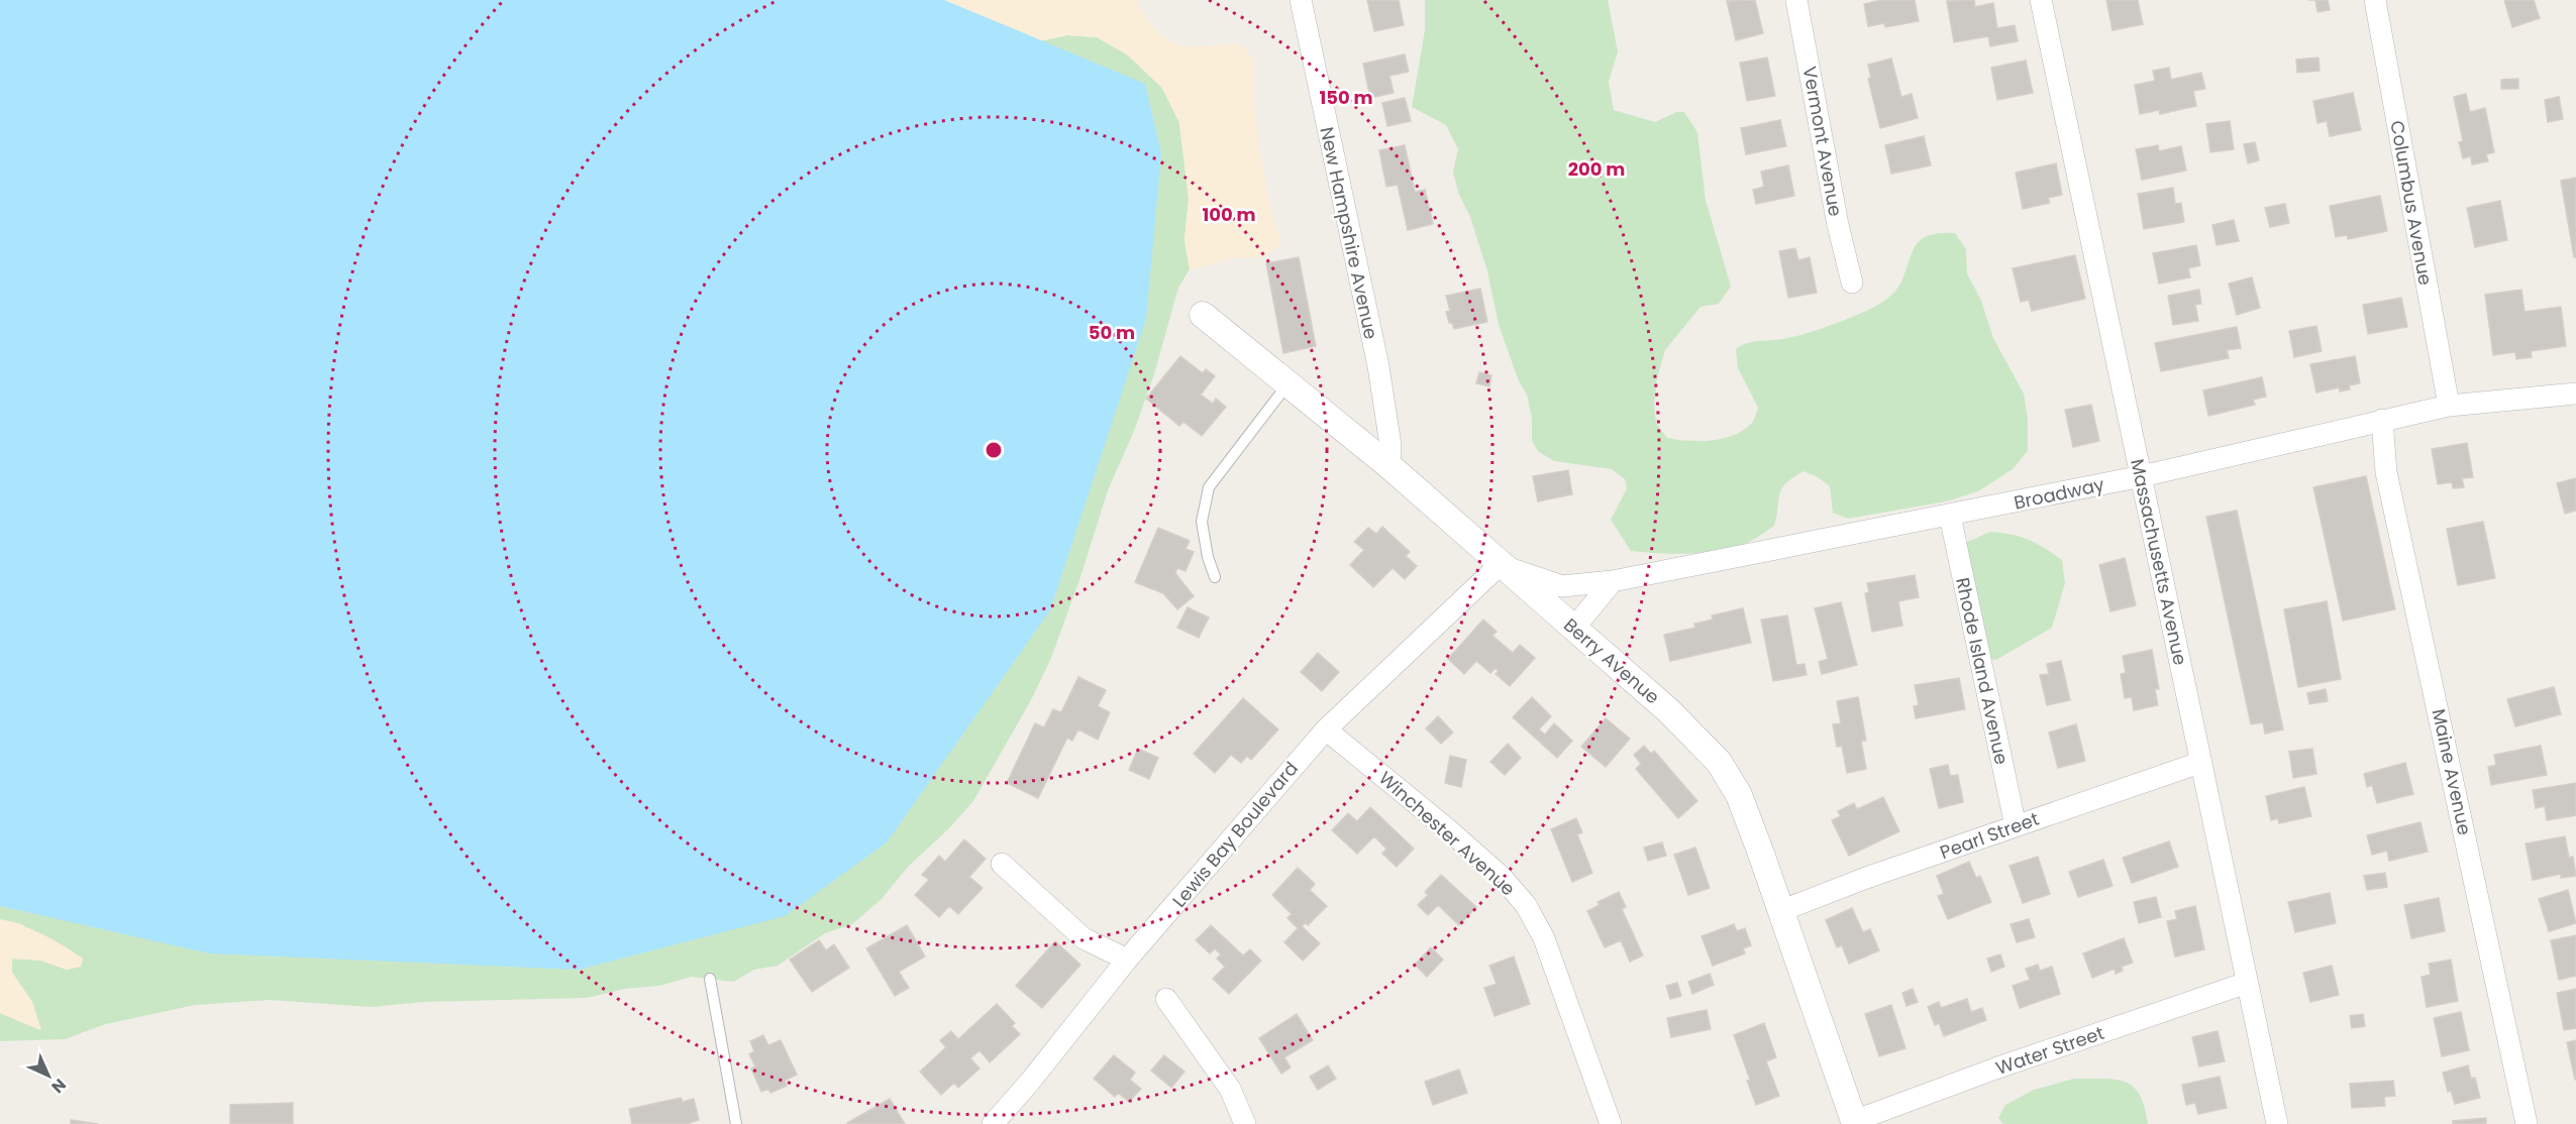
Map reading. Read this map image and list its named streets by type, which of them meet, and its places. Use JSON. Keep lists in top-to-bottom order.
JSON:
{
  "streets": {
    "street": [
      "Vermont Avenue",
      "Columbus Avenue",
      "New Hampshire Avenue",
      "Broadway",
      "Massachusetts Avenue",
      "Berry Avenue",
      "Rhode Island Avenue",
      "Maine Avenue",
      "Winchester Avenue",
      "Lewis Bay Boulevard",
      "Pearl Street",
      "Water Street"
    ]
  },
  "crossings": [
    ["Columbus Avenue", "Broadway"],
    ["New Hampshire Avenue", "Berry Avenue"],
    ["Broadway", "Massachusetts Avenue"],
    ["Broadway", "Berry Avenue"],
    ["Broadway", "Rhode Island Avenue"],
    ["Broadway", "Maine Avenue"],
    ["Broadway", "Lewis Bay Boulevard"],
    ["Massachusetts Avenue", "Pearl Street"],
    ["Massachusetts Avenue", "Water Street"],
    ["Berry Avenue", "Lewis Bay Boulevard"],
    ["Berry Avenue", "Pearl Street"],
    ["Berry Avenue", "Water Street"],
    ["Rhode Island Avenue", "Pearl Street"],
    ["Winchester Avenue", "Lewis Bay Boulevard"]
  ],
  "north": "bottom right",
  "rings": [
    "150 m",
    "200 m",
    "100 m",
    "50 m"
  ]
}
